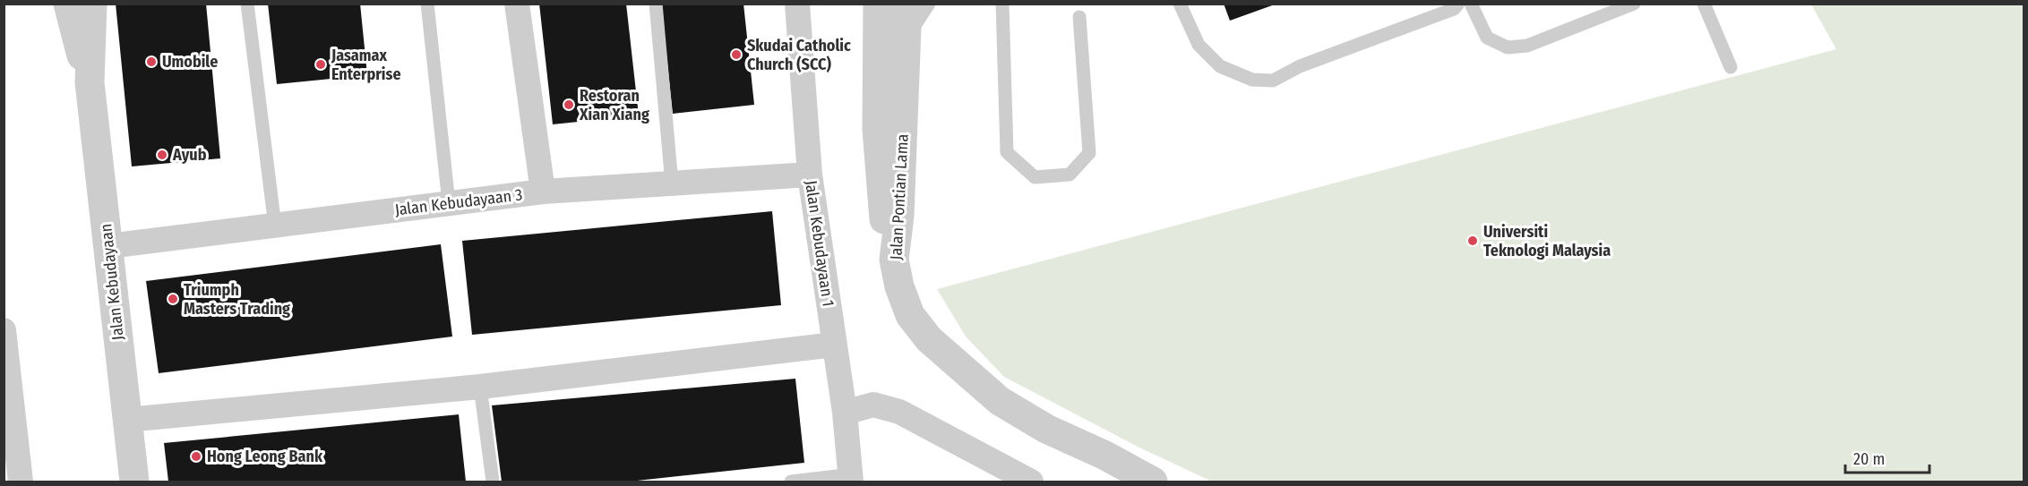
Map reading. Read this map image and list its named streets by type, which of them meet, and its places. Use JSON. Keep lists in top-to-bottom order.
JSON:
{
  "streets": {
    "street": [
      "Jalan Pontian Lama",
      "Jalan Kebudayaan 3",
      "Jalan Kebudayaan 1",
      "Jalan Kebudayaan"
    ]
  },
  "crossings": [
    ["Jalan Kebudayaan 3", "Jalan Kebudayaan 1"],
    ["Jalan Kebudayaan 3", "Jalan Kebudayaan"]
  ],
  "places": [
    "Skudai Catholic Church (SCC)",
    "Umobile",
    "Jasamax Enterprise",
    "Restoran Xian Xiang",
    "Ayub",
    "Universiti Teknologi Malaysia",
    "Triumph Masters Trading",
    "Hong Leong Bank"
  ],
  "scale_bar": "20 m"
}
